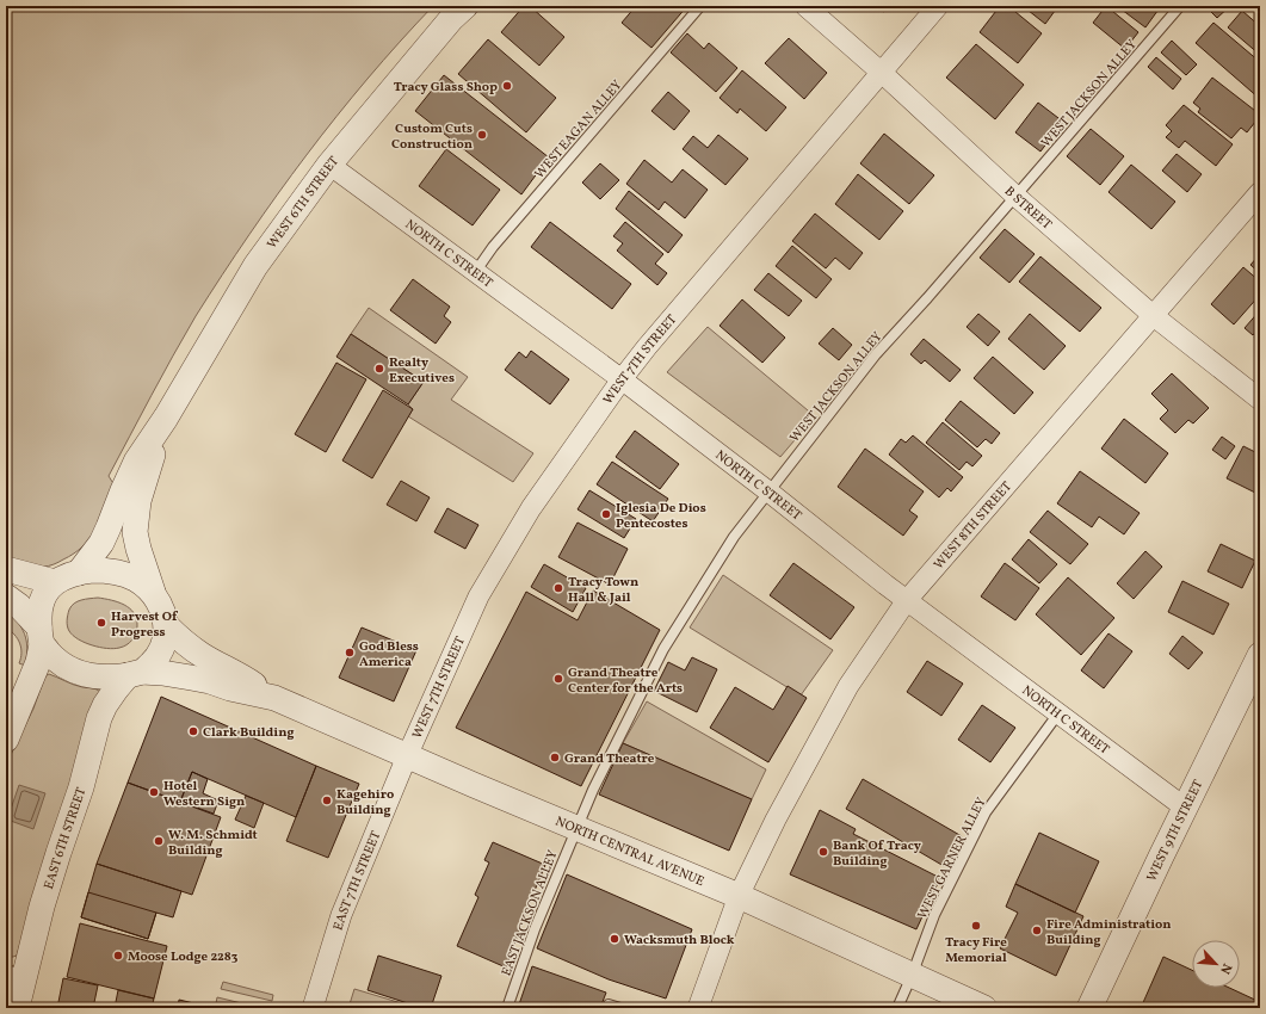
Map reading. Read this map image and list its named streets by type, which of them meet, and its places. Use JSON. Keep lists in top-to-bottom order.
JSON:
{
  "streets": {
    "street": [
      "WEST 6TH STREET",
      "B STREET",
      "NORTH C STREET",
      "WEST 7TH STREET",
      "WEST 8TH STREET",
      "WEST 9TH STREET",
      "EAST 6TH STREET",
      "NORTH CENTRAL AVENUE",
      "EAST 7TH STREET"
    ],
    "lane": [
      "WEST JACKSON ALLEY",
      "WEST EAGAN ALLEY",
      "WEST GARNER ALLEY",
      "EAST JACKSON ALLEY"
    ]
  },
  "crossings": [
    ["WEST JACKSON ALLEY", "B STREET"],
    ["WEST JACKSON ALLEY", "NORTH C STREET"],
    ["WEST JACKSON ALLEY", "NORTH CENTRAL AVENUE"],
    ["WEST JACKSON ALLEY", "EAST JACKSON ALLEY"],
    ["WEST EAGAN ALLEY", "NORTH C STREET"],
    ["WEST 6TH STREET", "NORTH C STREET"],
    ["WEST 6TH STREET", "EAST 6TH STREET"],
    ["WEST 6TH STREET", "NORTH CENTRAL AVENUE"],
    ["B STREET", "WEST 7TH STREET"],
    ["B STREET", "WEST 8TH STREET"],
    ["NORTH C STREET", "WEST 7TH STREET"],
    ["NORTH C STREET", "WEST 8TH STREET"],
    ["NORTH C STREET", "WEST 9TH STREET"],
    ["NORTH C STREET", "WEST GARNER ALLEY"],
    ["WEST 7TH STREET", "NORTH CENTRAL AVENUE"],
    ["WEST 7TH STREET", "EAST 7TH STREET"],
    ["WEST 8TH STREET", "NORTH CENTRAL AVENUE"],
    ["EAST 6TH STREET", "NORTH CENTRAL AVENUE"],
    ["NORTH CENTRAL AVENUE", "WEST GARNER ALLEY"],
    ["NORTH CENTRAL AVENUE", "EAST 7TH STREET"],
    ["NORTH CENTRAL AVENUE", "EAST JACKSON ALLEY"]
  ],
  "places": [
    "Tracy Glass Shop",
    "Custom Cuts Construction",
    "Realty Executives",
    "Iglesia De Dios Pentecostes",
    "Tracy Town Hall & Jail",
    "Harvest Of Progress",
    "God Bless America",
    "Grand Theatre Center for the Arts",
    "Clark Building",
    "Grand Theatre",
    "Hotel Western Sign",
    "Kagehiro Building",
    "W. M. Schmidt Building",
    "Bank Of Tracy Building",
    "Tracy Fire Memorial",
    "Fire Administration Building",
    "Wacksmuth Block",
    "Moose Lodge 2283"
  ],
  "north": "bottom right"
}
